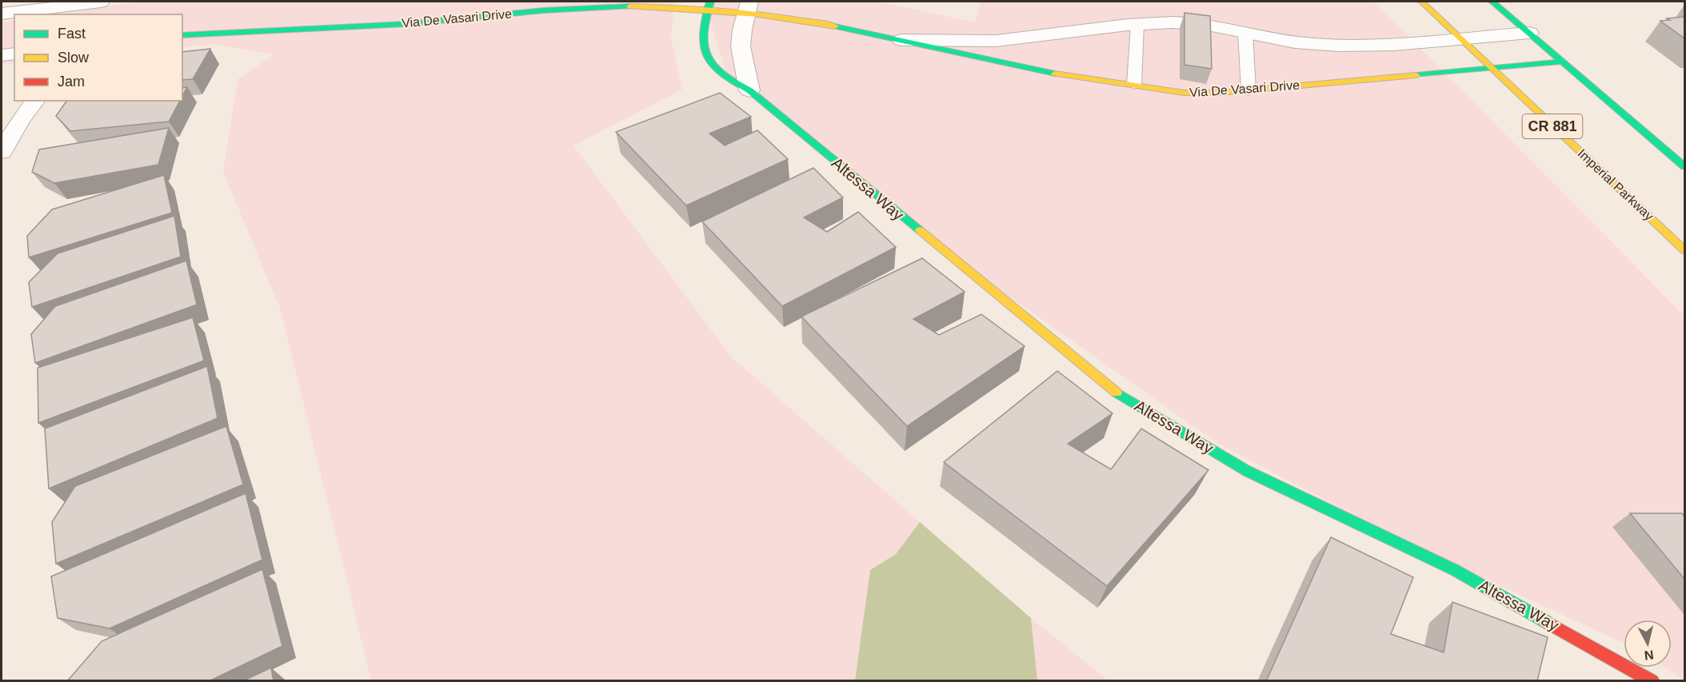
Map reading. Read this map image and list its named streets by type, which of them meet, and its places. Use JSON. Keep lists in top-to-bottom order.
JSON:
{
  "streets": {
    "street": [
      "Via De Vasari Drive",
      "CR 881",
      "Imperial Parkway",
      "Altessa Way"
    ]
  },
  "crossings": [
    ["Via De Vasari Drive", "Imperial Parkway"],
    ["Via De Vasari Drive", "Altessa Way"]
  ],
  "legend": ["Fast", "Slow", "Jam"],
  "north": "bottom"
}
